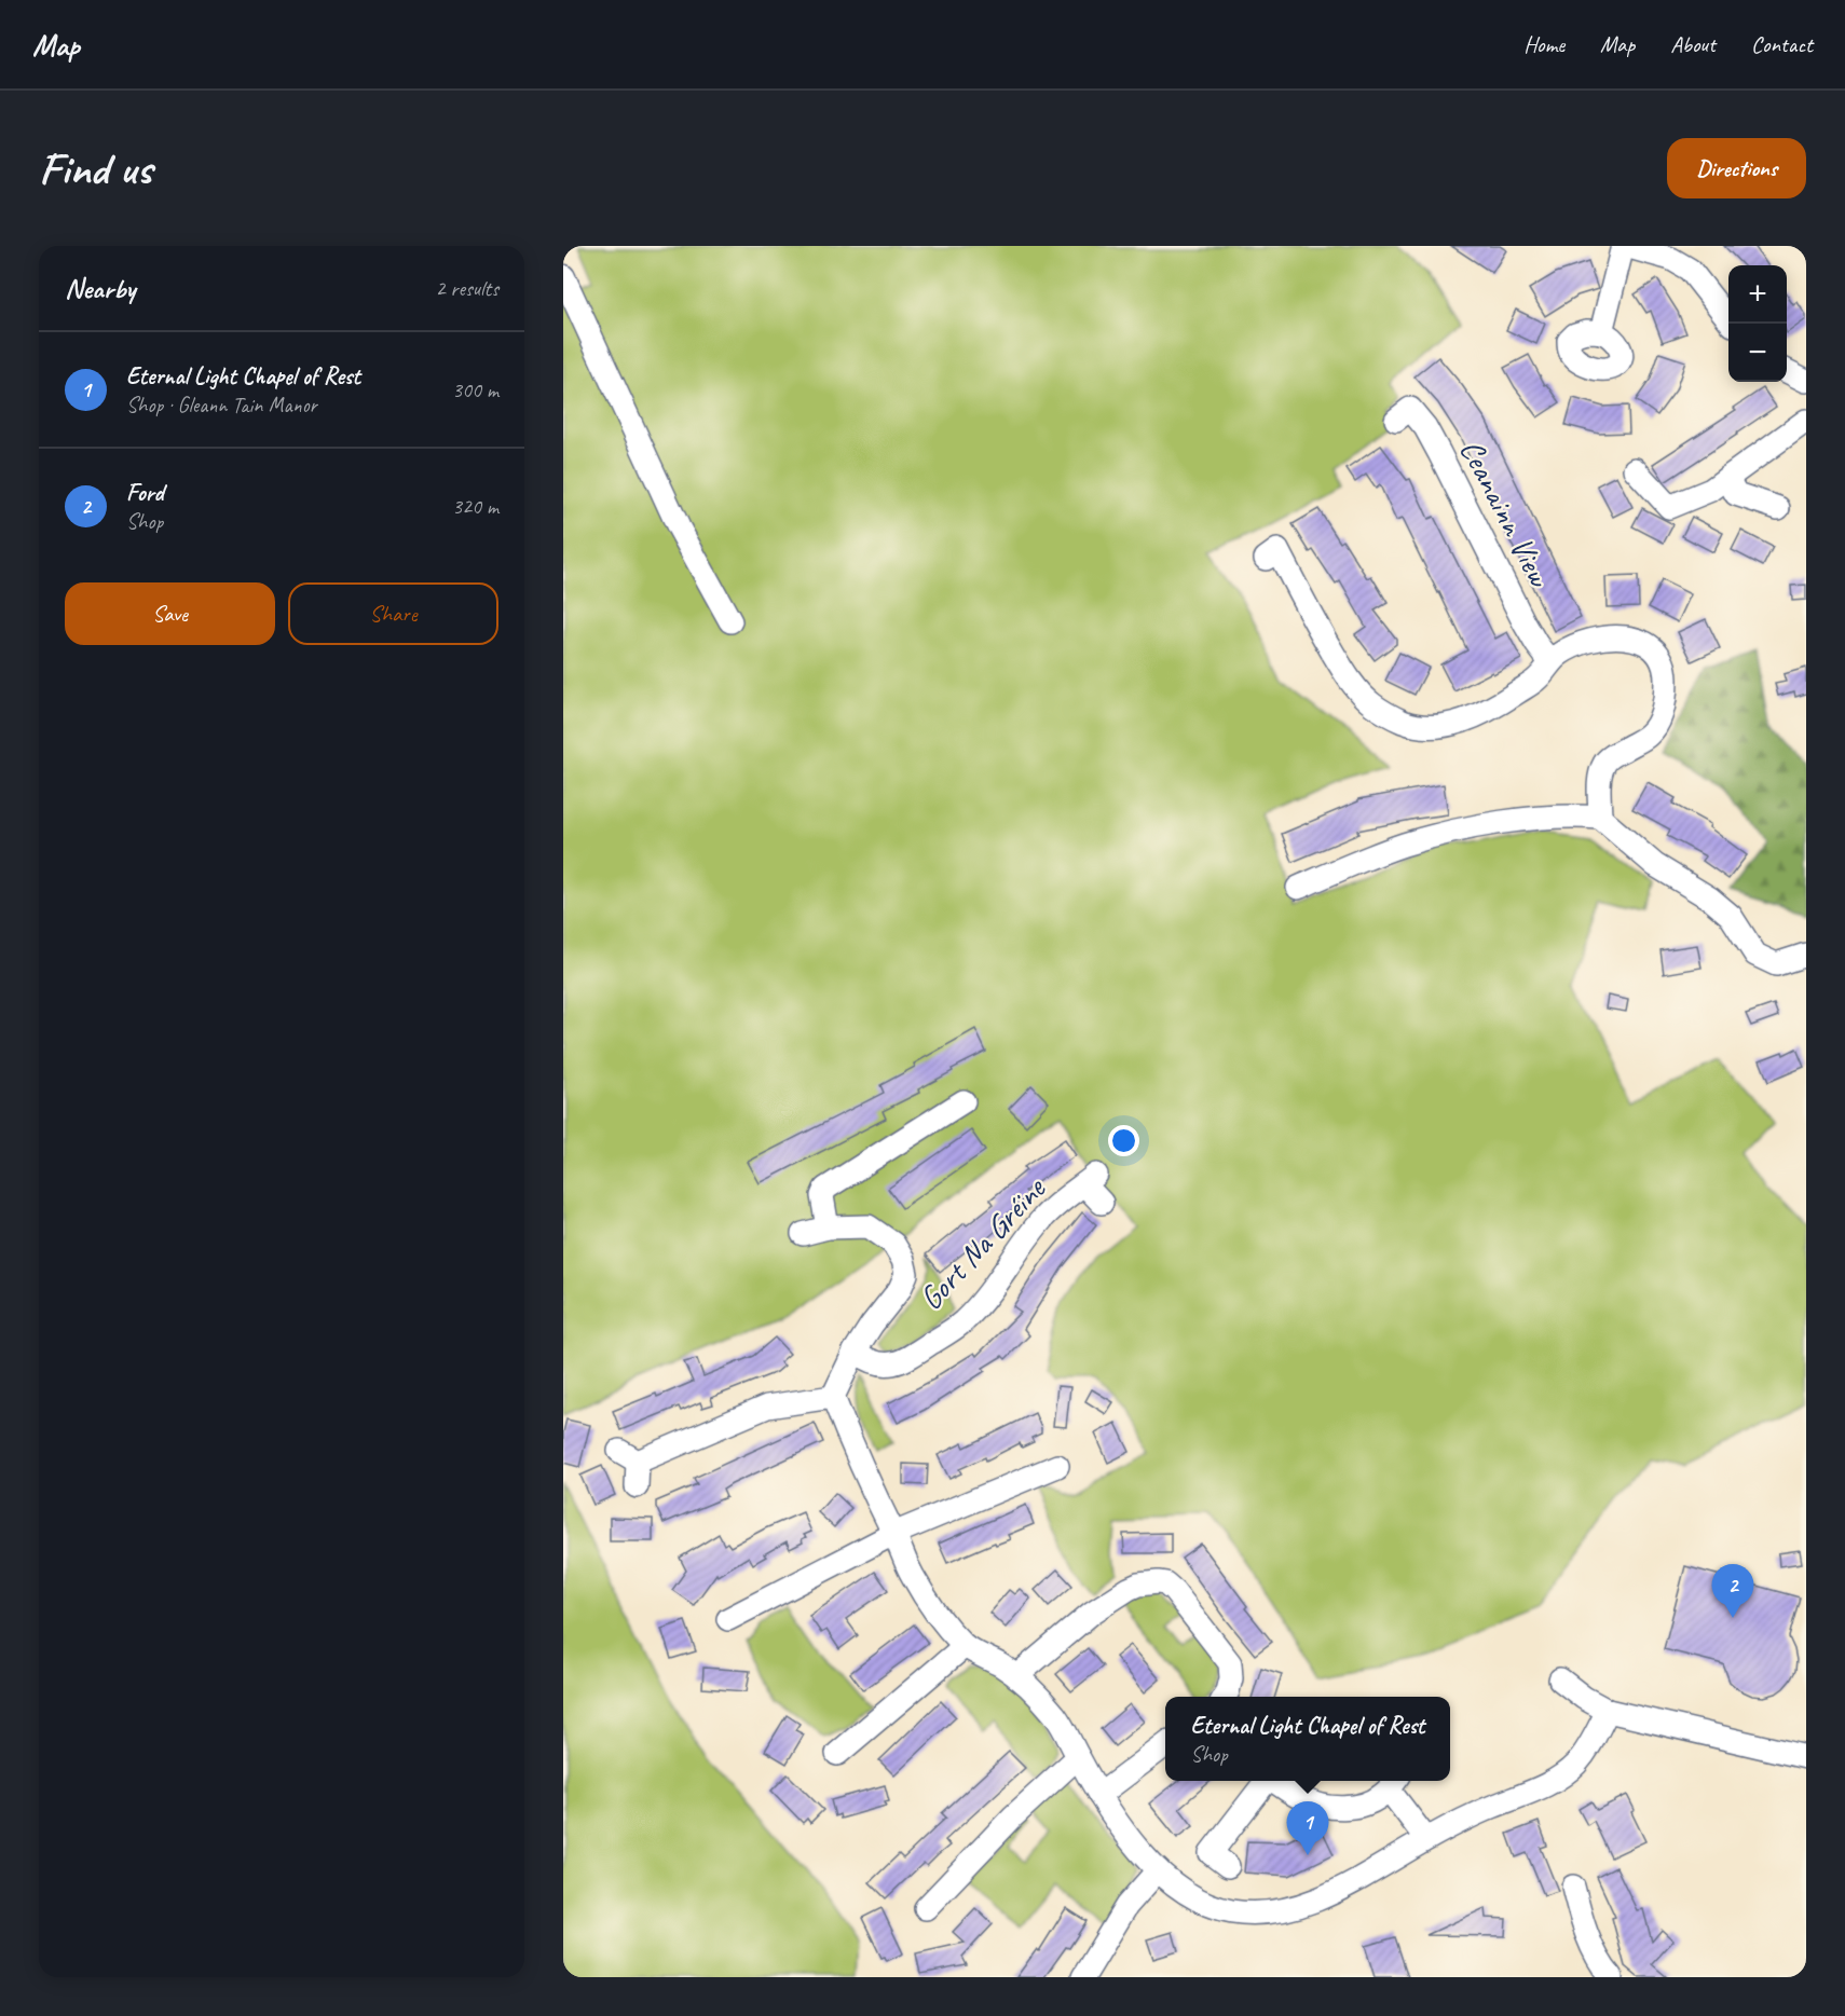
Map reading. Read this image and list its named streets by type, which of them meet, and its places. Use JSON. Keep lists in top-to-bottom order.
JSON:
{
  "streets": {
    "street": ["Ceanainn View", "Gort Na Gréine"]
  },
  "page": {
    "header": "Map",
    "nav": [
      "Home",
      "Map",
      "About",
      "Contact"
    ],
    "buttons": [
      "Directions",
      ["Save", "Share"]
    ],
    "title": "Find us",
    "heading": ["Nearby", "2 results"],
    "map_buttons": ["+", "−"],
    "list": [
      {
        "mark": "1",
        "name": "Eternal Light Chapel of Rest",
        "note": "Shop · Gleann Tain Manor",
        "value": "300 m"
      },
      {
        "mark": "2",
        "name": "Ford",
        "note": "Shop",
        "value": "320 m"
      }
    ],
    "pins": ["2", "1"],
    "popup": ["Eternal Light Chapel of Rest", "Shop"]
  }
}
